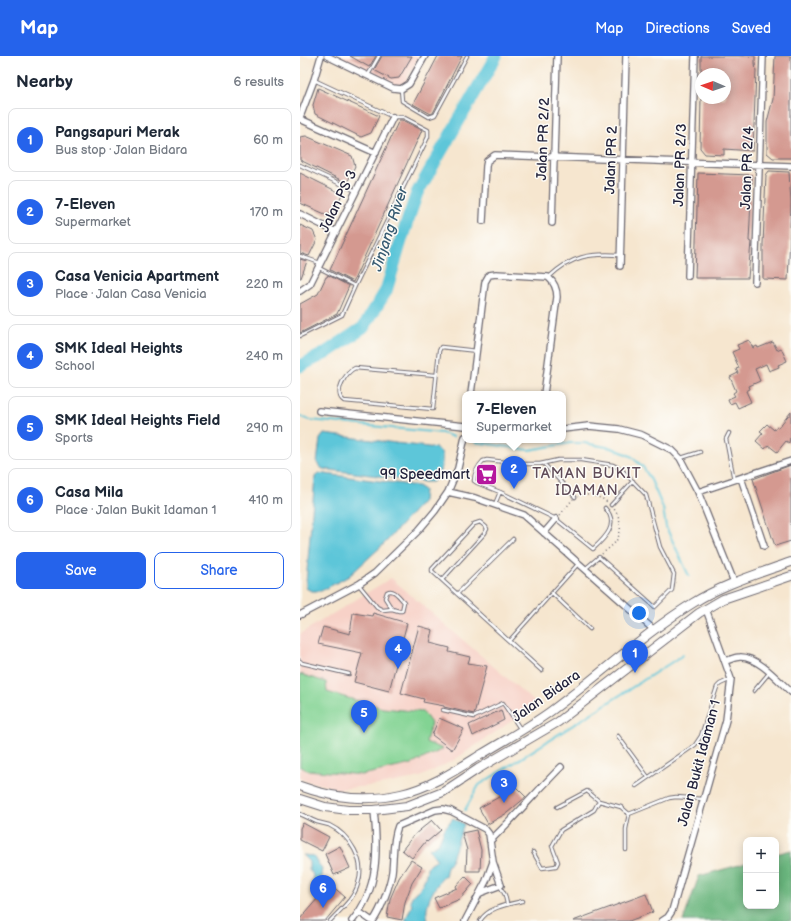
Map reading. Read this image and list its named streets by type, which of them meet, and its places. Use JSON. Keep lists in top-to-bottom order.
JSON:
{
  "streets": {
    "main road": ["Jalan Bidara"],
    "street": [
      "Jalan PR 2/2",
      "Jalan PR 2",
      "Jalan PR 2/3",
      "Jalan PR 2/4",
      "Jalan PS 3",
      "Jalan Bukit Idaman 1"
    ]
  },
  "crossings": [
    ["Jalan Bidara", "Jalan Bukit Idaman 1"]
  ],
  "districts": ["TAMAN BUKIT IDAMAN"],
  "water": ["Jinjang River"],
  "places": {
    "supermarket": ["99 Speedmart"]
  },
  "north": "left",
  "page": {
    "header": "Map",
    "nav": ["Map", "Directions", "Saved"],
    "heading": ["Nearby", "6 results"],
    "list": [
      {
        "mark": "1",
        "name": "Pangsapuri Merak",
        "note": "Bus stop · Jalan Bidara",
        "value": "60 m"
      },
      {
        "mark": "2",
        "name": "7-Eleven",
        "note": "Supermarket",
        "value": "170 m"
      },
      {
        "mark": "3",
        "name": "Casa Venicia Apartment",
        "note": "Place · Jalan Casa Venicia",
        "value": "220 m"
      },
      {
        "mark": "4",
        "name": "SMK Ideal Heights",
        "note": "School",
        "value": "240 m"
      },
      {
        "mark": "5",
        "name": "SMK Ideal Heights Field",
        "note": "Sports",
        "value": "290 m"
      },
      {
        "mark": "6",
        "name": "Casa Mila",
        "note": "Place · Jalan Bukit Idaman 1",
        "value": "410 m"
      }
    ],
    "popup": ["7-Eleven", "Supermarket"],
    "pins": [
      "2",
      "4",
      "1",
      "5",
      "3",
      "6"
    ],
    "buttons": ["Save", "Share"],
    "map_buttons": ["+", "−"]
  }
}
